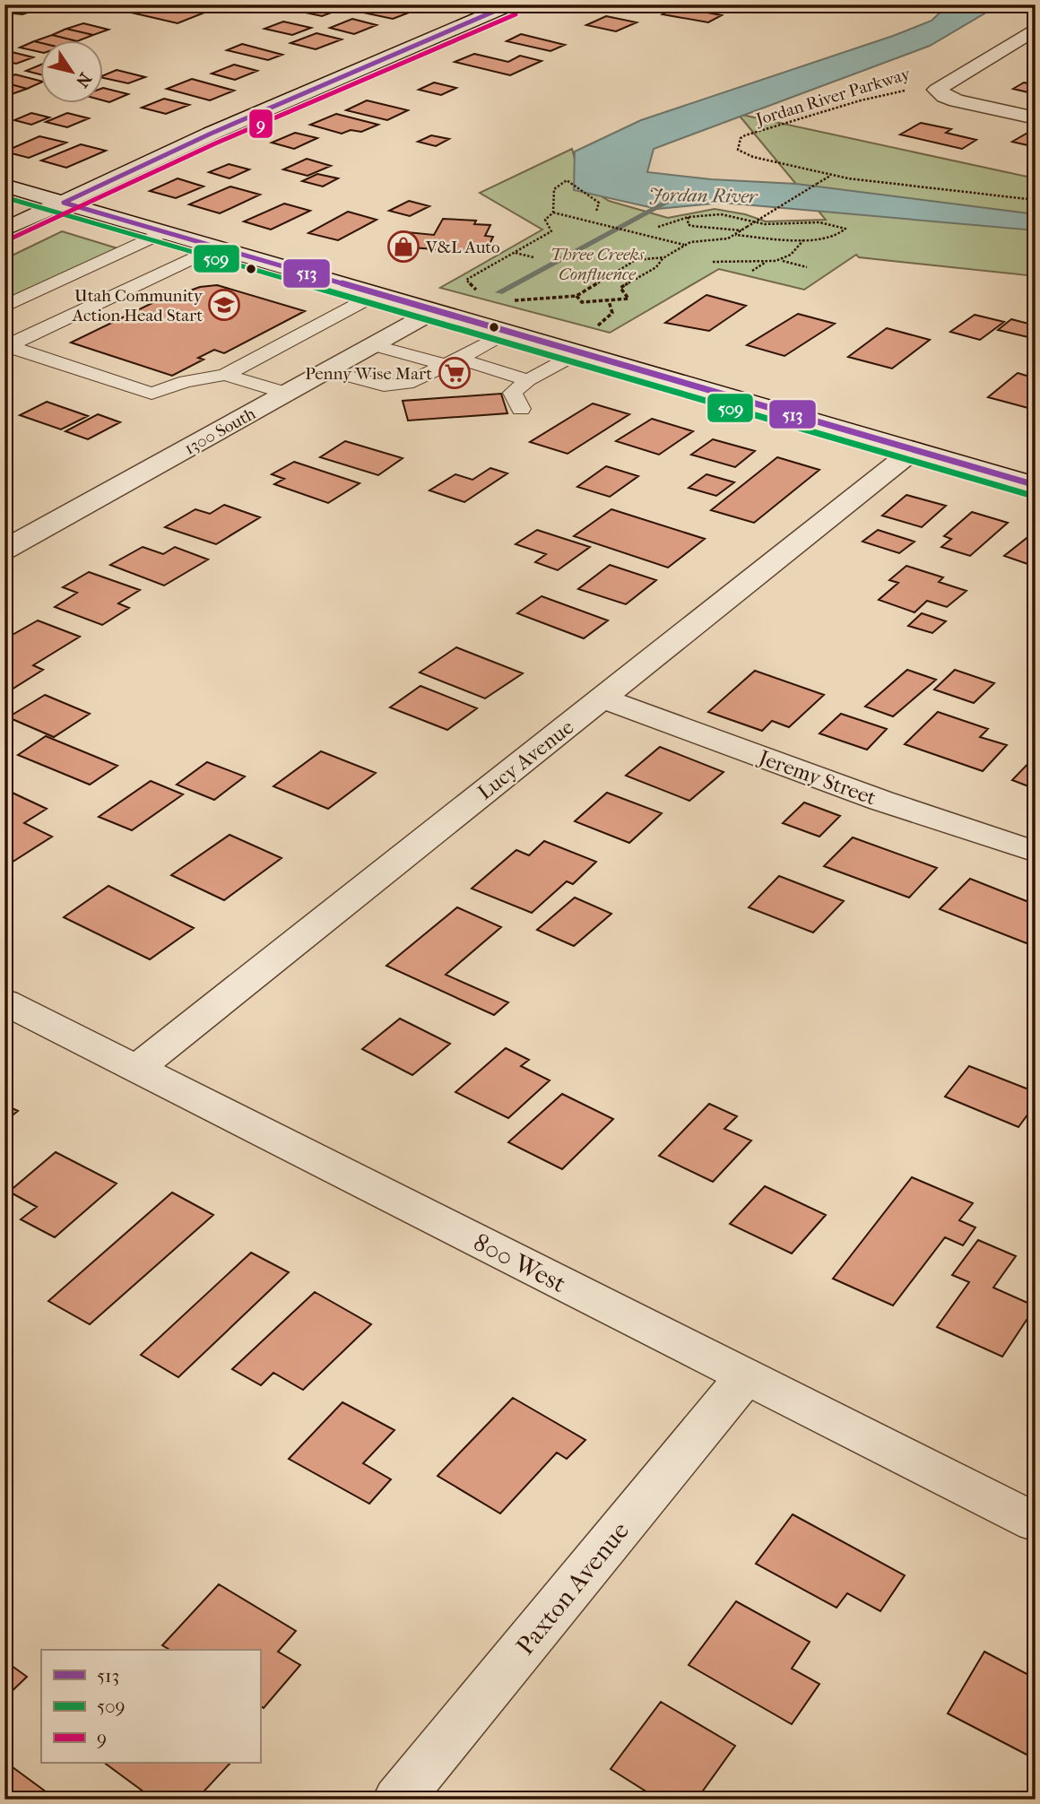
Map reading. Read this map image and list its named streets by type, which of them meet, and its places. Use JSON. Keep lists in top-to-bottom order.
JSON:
{
  "streets": {
    "street": [
      "1300 South",
      "Lucy Avenue",
      "Jeremy Street",
      "800 West",
      "Paxton Avenue"
    ],
    "path": ["Jordan River Parkway"]
  },
  "crossings": [
    ["Lucy Avenue", "Jeremy Street"],
    ["Lucy Avenue", "800 West"],
    ["800 West", "Paxton Avenue"]
  ],
  "water": ["Jordan River"],
  "parks": ["Three Creeks Confluence"],
  "places": {
    "shop": ["V&L Auto"],
    "school or university": ["Utah Community Action Head Start"],
    "supermarket": ["Penny Wise Mart"]
  },
  "lines": ["transit line 513", "transit line 9", "transit line 509"],
  "legend": ["513", "509", "9"],
  "north": "bottom right"
}
